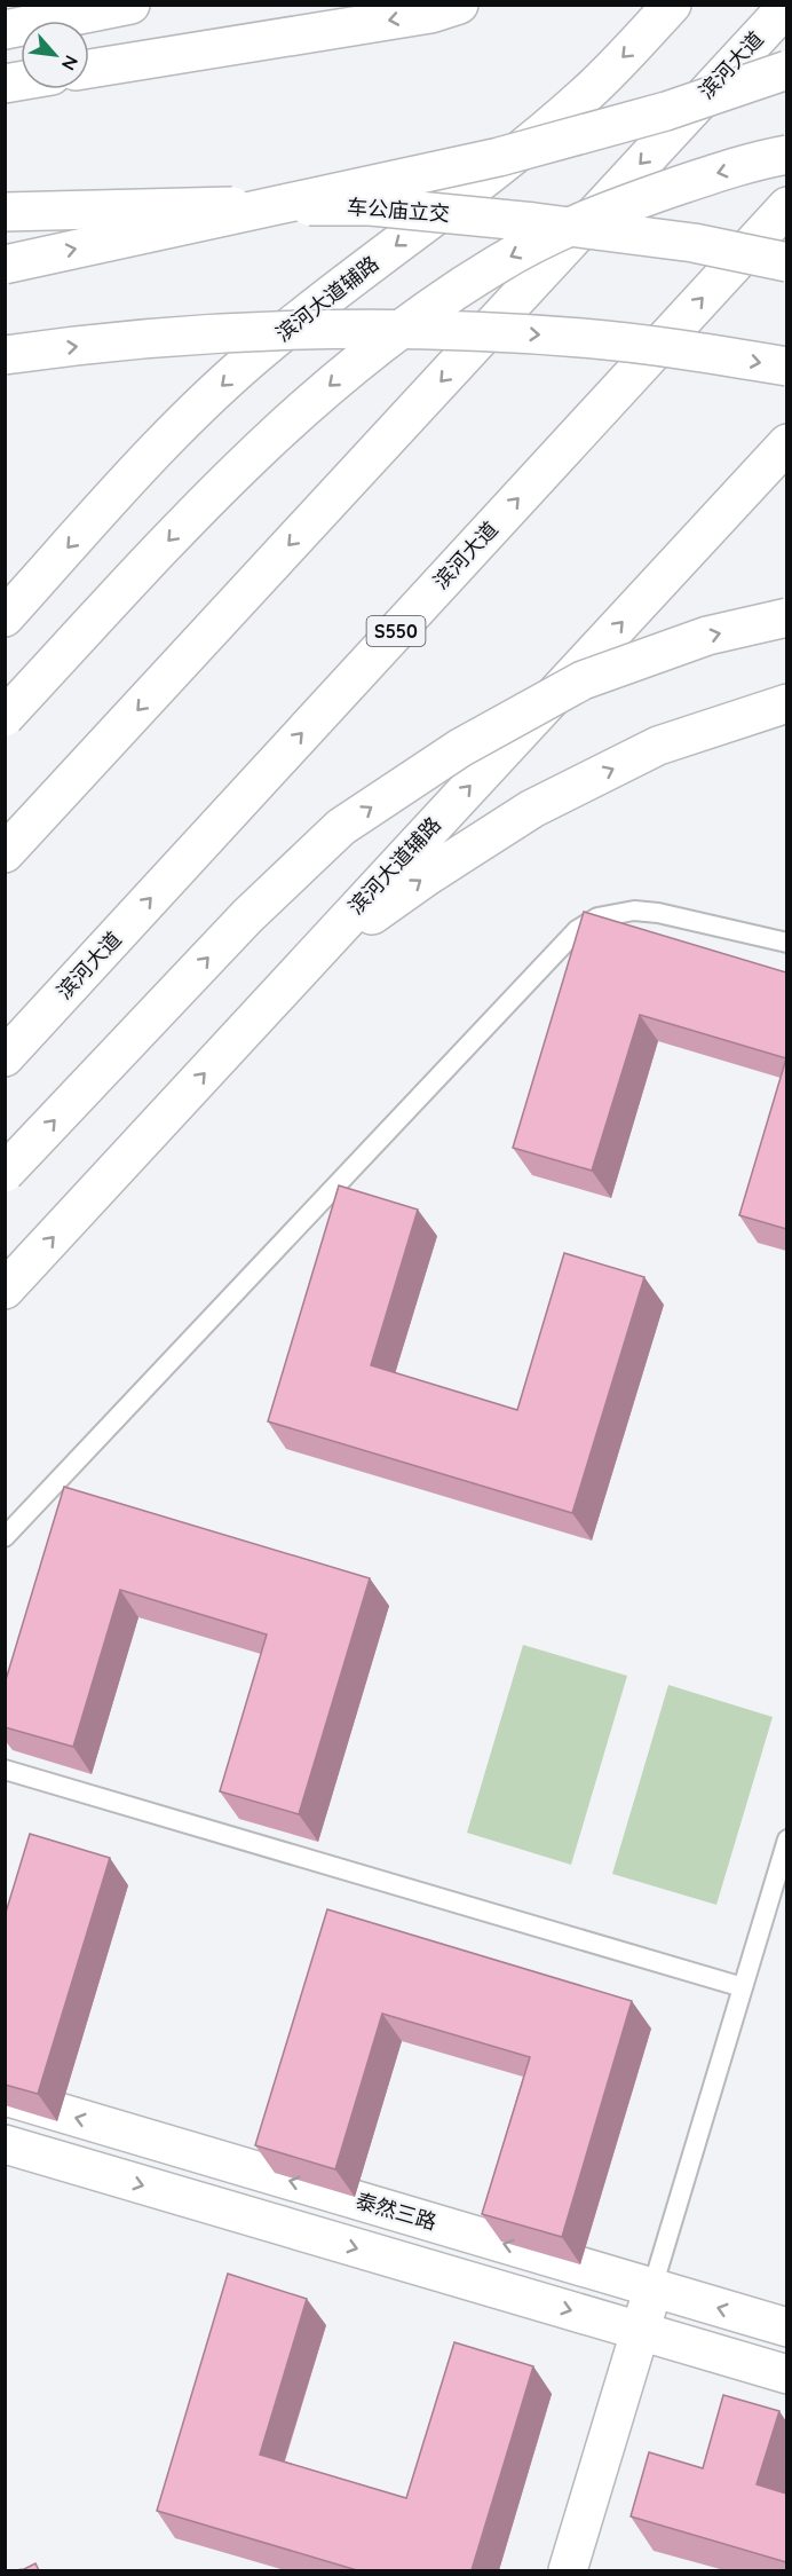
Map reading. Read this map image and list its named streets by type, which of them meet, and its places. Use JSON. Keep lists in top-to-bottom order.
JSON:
{
  "streets": {
    "main road": [
      "滨河大道",
      "车公庙立交",
      "滨河大道辅路",
      "S550",
      "泰然三路"
    ]
  },
  "north": "bottom right"
}
